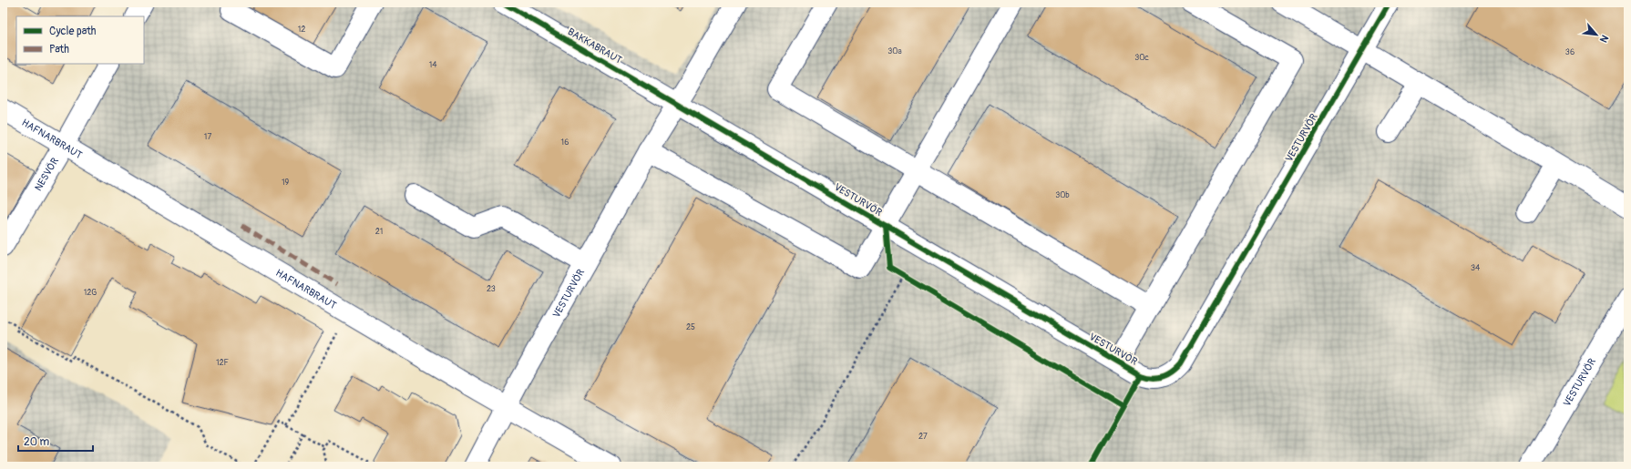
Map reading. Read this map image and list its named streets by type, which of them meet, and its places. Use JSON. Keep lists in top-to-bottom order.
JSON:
{
  "streets": {
    "street": [
      "BAKKABRAUT",
      "VESTURVÖR",
      "HAFNARBRAUT",
      "NESVÖR"
    ]
  },
  "crossings": [
    ["BAKKABRAUT", "VESTURVÖR"],
    ["VESTURVÖR", "HAFNARBRAUT"],
    ["HAFNARBRAUT", "NESVÖR"]
  ],
  "house_numbers": [
    "12",
    "30a",
    "36",
    "30c",
    "14",
    "17",
    "16",
    "19",
    "30b",
    "21",
    "34",
    "23",
    "12G",
    "25",
    "12F",
    "27"
  ],
  "legend": ["Cycle path", "Path"],
  "scale_bar": "20 m",
  "north": "bottom right"
}
